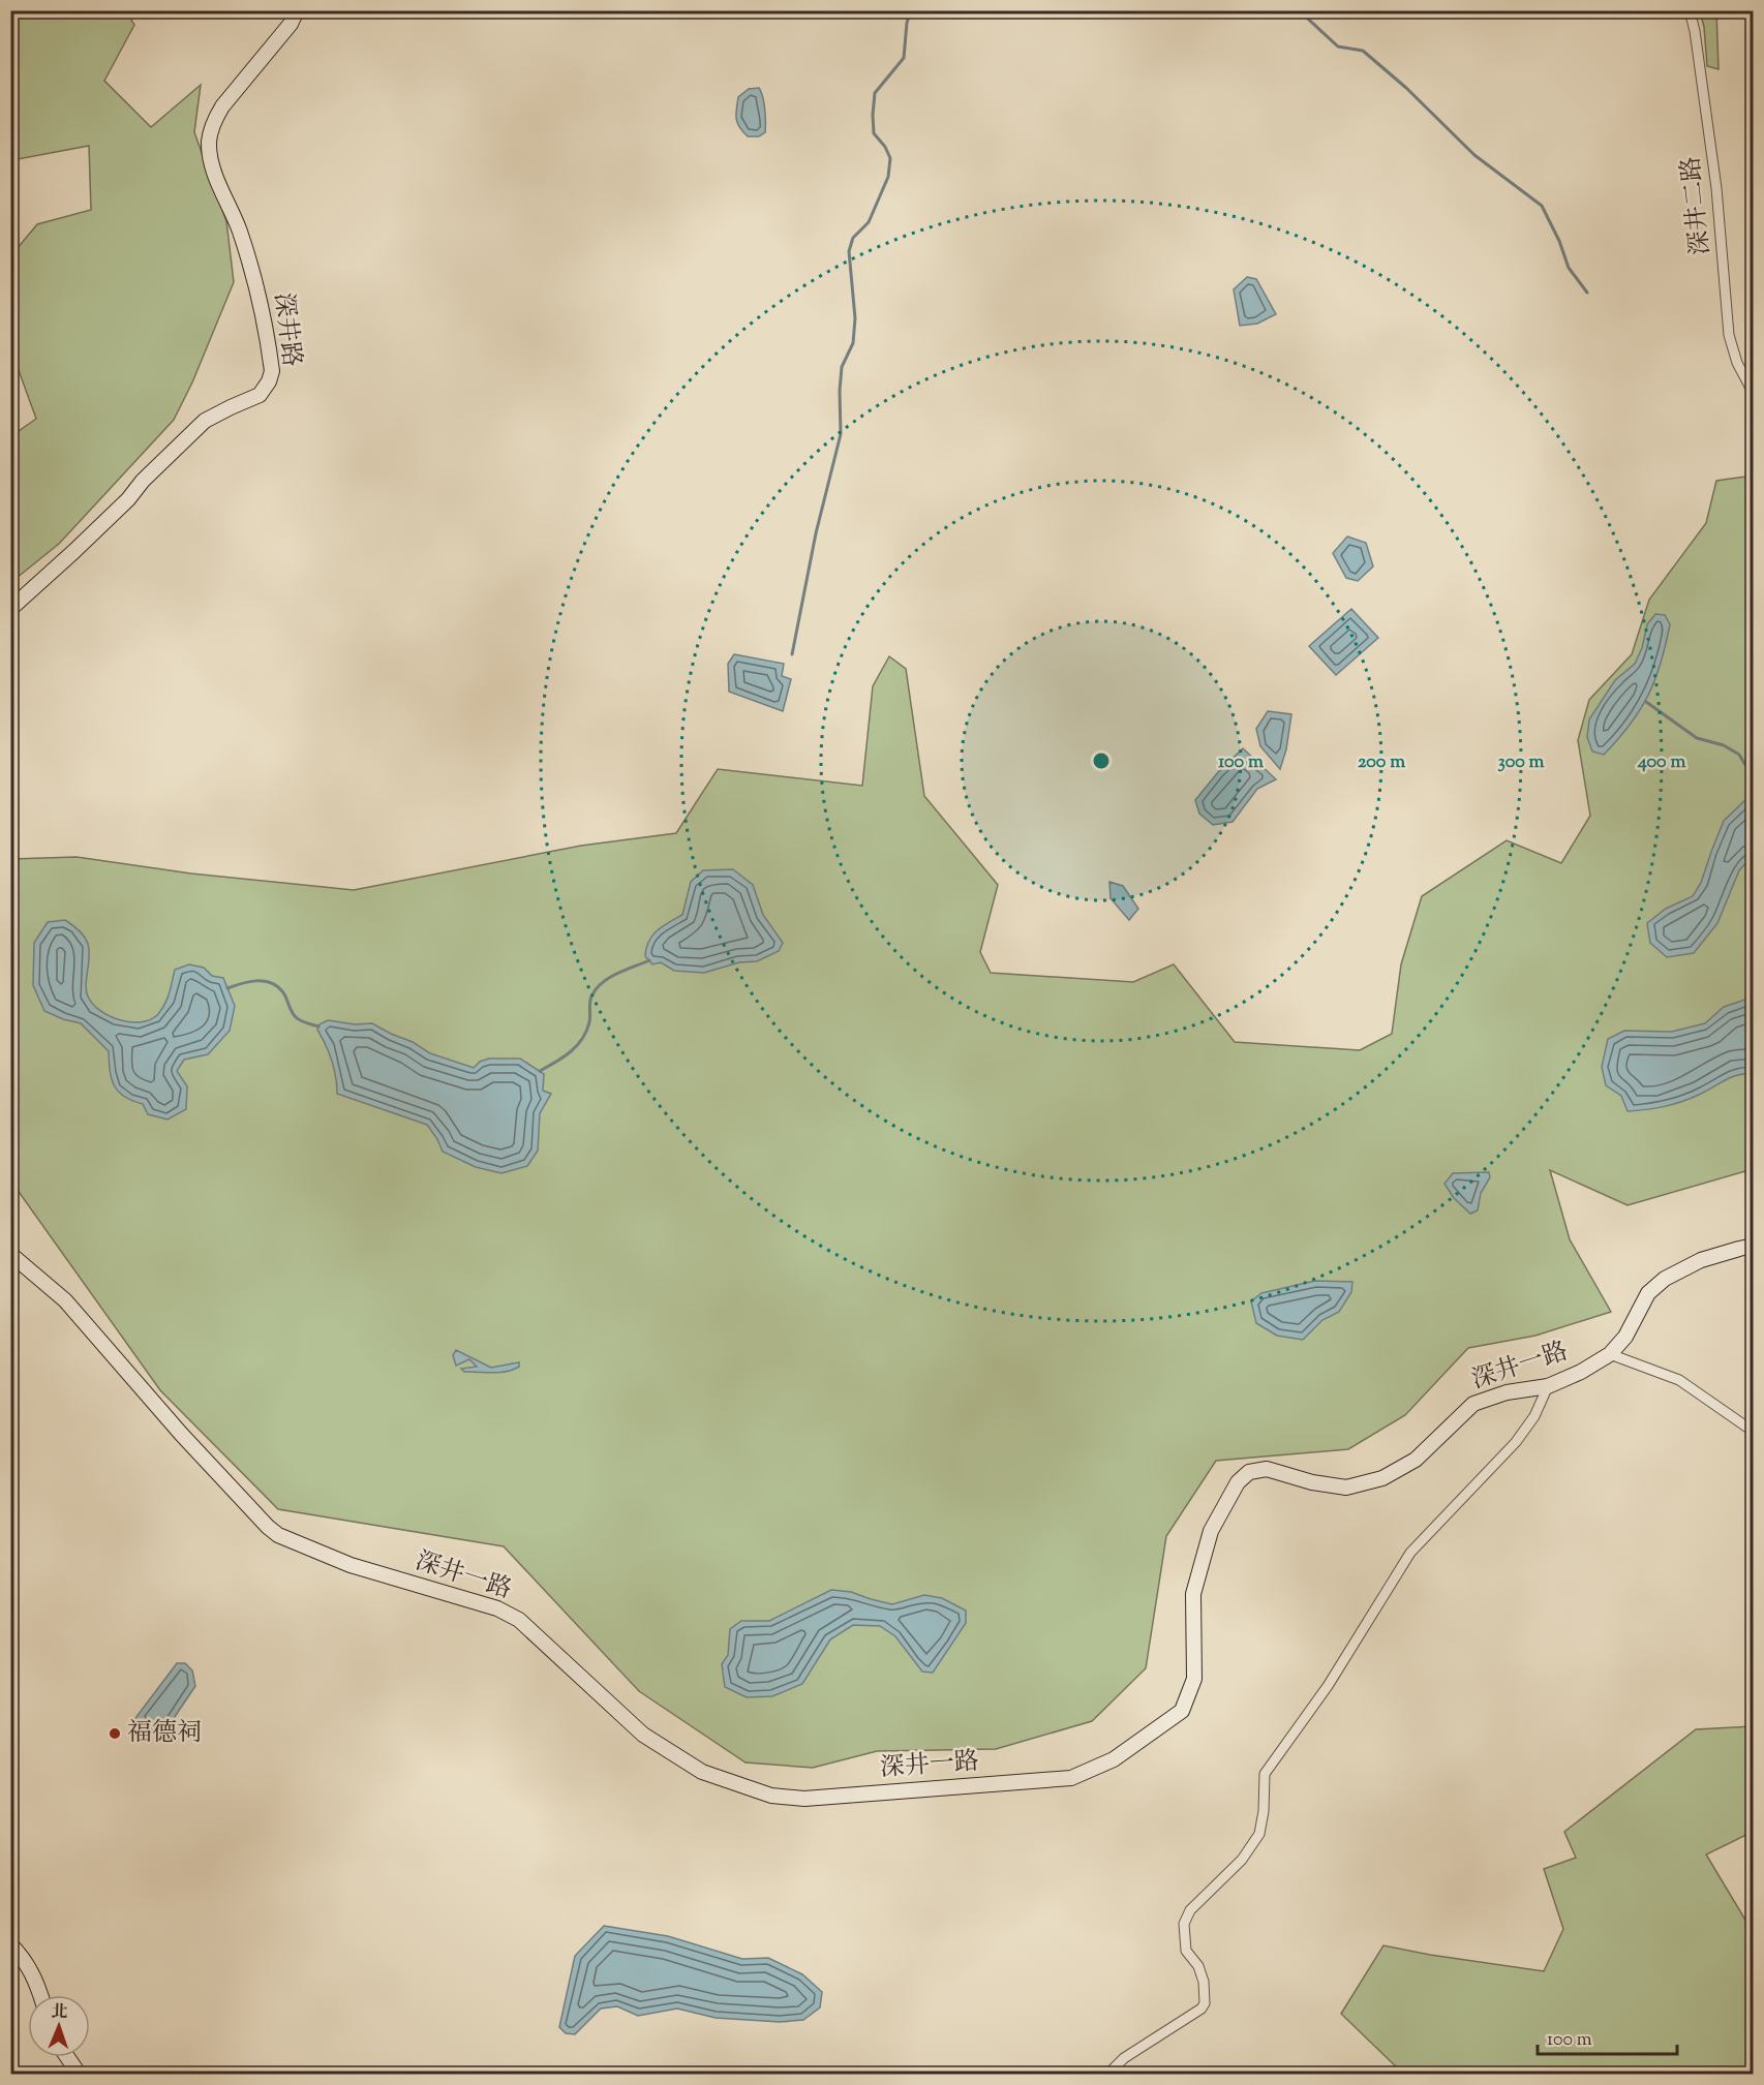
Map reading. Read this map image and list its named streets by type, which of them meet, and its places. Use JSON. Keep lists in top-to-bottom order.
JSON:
{
  "streets": {
    "street": ["深井二路", "深井路", "深井一路"]
  },
  "places": ["福德祠"],
  "scale_bar": "100 m",
  "north": "top",
  "rings": [
    "100 m",
    "200 m",
    "300 m",
    "400 m"
  ]
}
